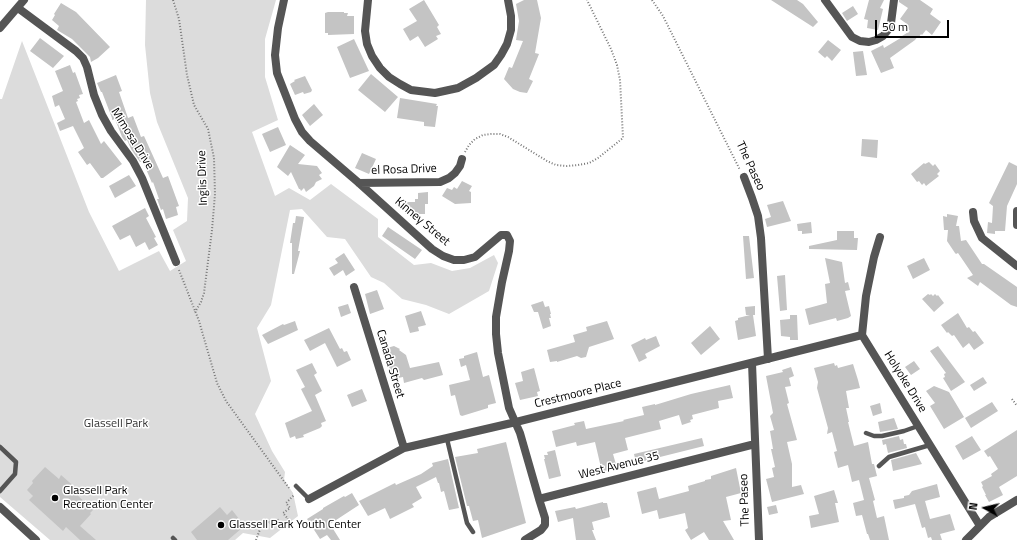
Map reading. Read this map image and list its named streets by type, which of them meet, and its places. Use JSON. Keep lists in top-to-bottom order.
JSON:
{
  "streets": {
    "street": [
      "Mimosa Drive",
      "The Paseo",
      "el Rosa Drive",
      "Kinney Street",
      "Canada Street",
      "Holyoke Drive",
      "Crestmoore Place",
      "West Avenue 35"
    ],
    "path": ["Inglis Drive"]
  },
  "crossings": [
    ["The Paseo", "Crestmoore Place"],
    ["The Paseo", "West Avenue 35"],
    ["el Rosa Drive", "Kinney Street"],
    ["Kinney Street", "Crestmoore Place"],
    ["Kinney Street", "West Avenue 35"],
    ["Canada Street", "Crestmoore Place"],
    ["Holyoke Drive", "Crestmoore Place"]
  ],
  "parks": ["Glassell Park"],
  "places": ["Glassell Park Recreation Center", "Glassell Park Youth Center"],
  "scale_bar": "50 m",
  "north": "left"
}
